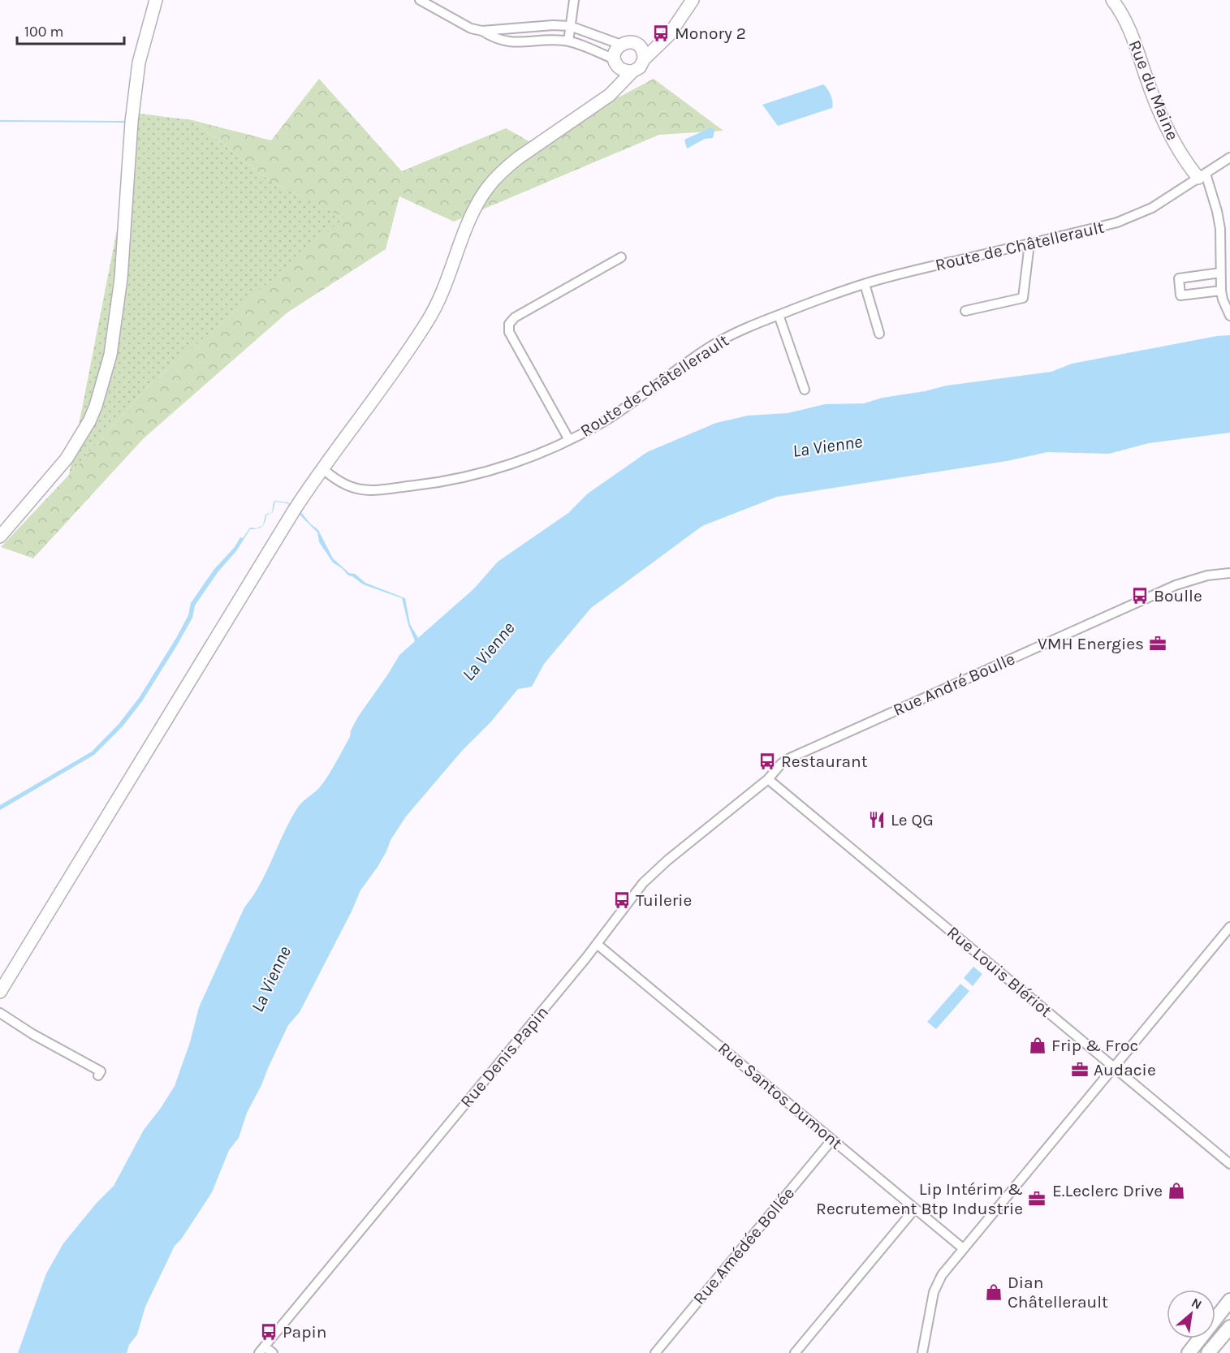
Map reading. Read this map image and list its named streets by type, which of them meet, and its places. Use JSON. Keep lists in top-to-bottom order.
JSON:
{
  "streets": {
    "street": [
      "Rue du Maine",
      "Route de Châtellerault",
      "Rue André Boulle",
      "Rue Louis Blériot",
      "Rue Denis Papin",
      "Rue Santos Dumont",
      "Rue Amédée Bollée"
    ]
  },
  "crossings": [
    ["Rue du Maine", "Route de Châtellerault"],
    ["Rue André Boulle", "Rue Louis Blériot"],
    ["Rue André Boulle", "Rue Denis Papin"],
    ["Rue Louis Blériot", "Rue Denis Papin"],
    ["Rue Denis Papin", "Rue Santos Dumont"],
    ["Rue Santos Dumont", "Rue Amédée Bollée"]
  ],
  "water": ["La Vienne"],
  "places": {
    "bus stop": [
      "Monory 2",
      "Boulle",
      "Restaurant",
      "Tuilerie",
      "Papin"
    ],
    "office": ["VMH Energies", "Audacie", "Lip Intérim & Recrutement Btp Industrie"],
    "restaurant": ["Le QG"],
    "shop": ["Frip & Froc", "E.Leclerc Drive", "Dian Châtellerault"]
  },
  "scale_bar": "100 m",
  "north": "top right"
}
